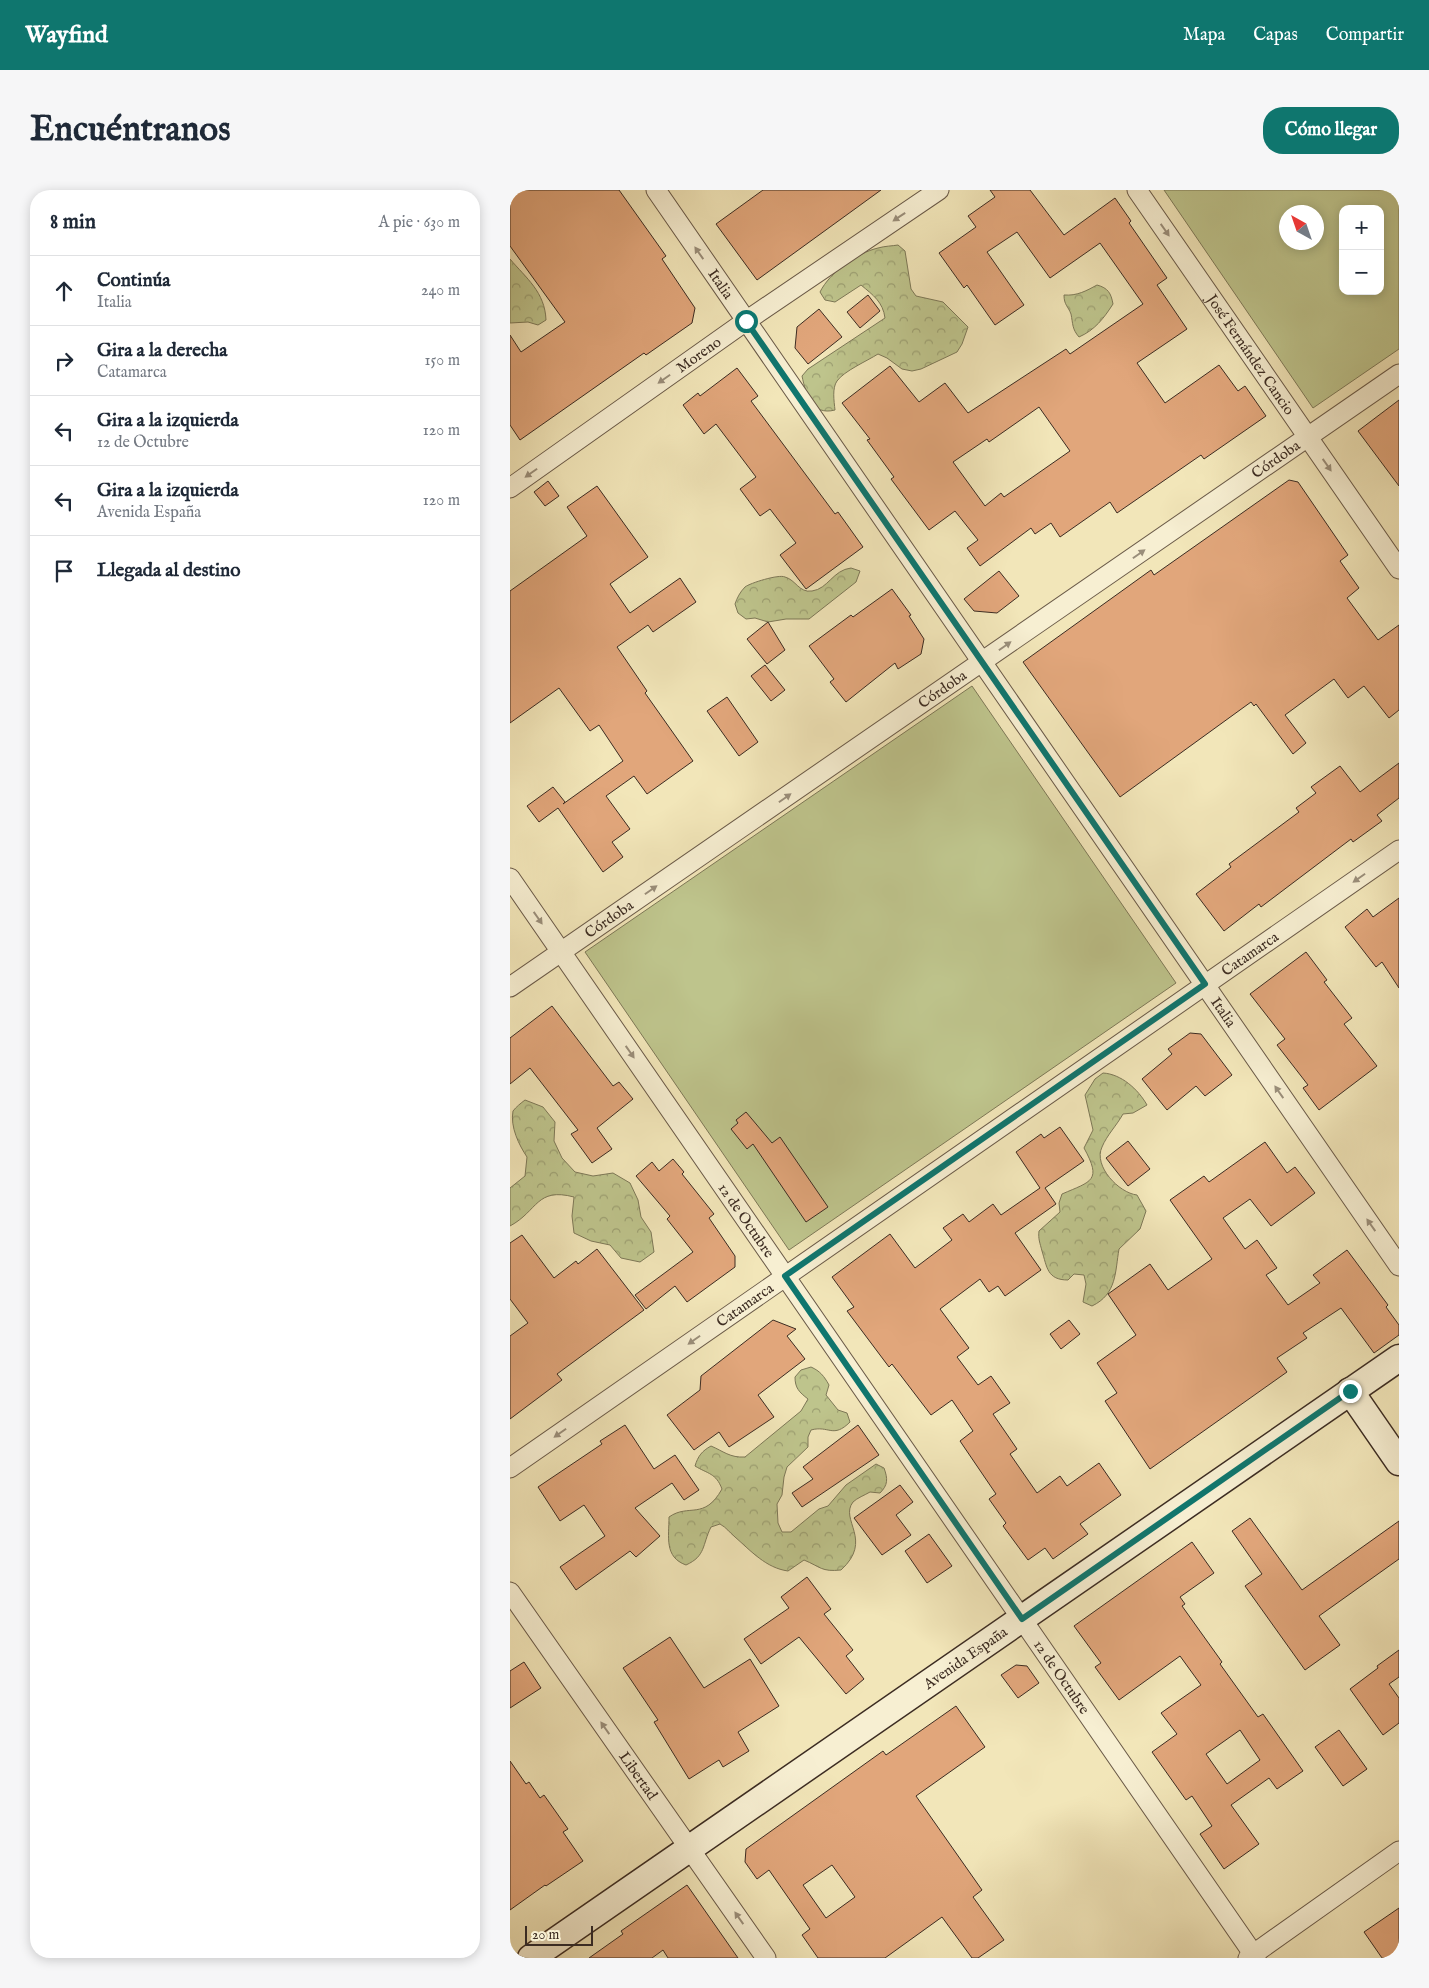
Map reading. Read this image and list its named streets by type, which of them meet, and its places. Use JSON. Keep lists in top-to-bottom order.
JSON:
{
  "streets": {
    "main road": ["Avenida España"],
    "street": [
      "Italia",
      "Moreno",
      "José Fernández Cancio",
      "Córdoba",
      "Catamarca",
      "12 de Octubre",
      "Libertad"
    ]
  },
  "crossings": [
    ["Italia", "Moreno"],
    ["Italia", "Córdoba"],
    ["Italia", "Catamarca"],
    ["José Fernández Cancio", "Córdoba"],
    ["Córdoba", "12 de Octubre"],
    ["Catamarca", "12 de Octubre"],
    ["12 de Octubre", "Avenida España"],
    ["Avenida España", "Libertad"]
  ],
  "one_way": [
    "Italia",
    "Moreno",
    "José Fernández Cancio",
    "Córdoba",
    "Catamarca",
    "12 de Octubre",
    "Libertad"
  ],
  "scale_bar": "20 m",
  "north": "top left",
  "page": {
    "header": "Wayfind",
    "nav": ["Mapa", "Capas", "Compartir"],
    "buttons": "Cómo llegar",
    "title": "Encuéntranos",
    "heading": ["8 min", "A pie · 630 m"],
    "map_buttons": ["+", "−"],
    "list": [
      ["Continúa", "Italia", "240 m"],
      ["Gira a la derecha", "Catamarca", "150 m"],
      ["Gira a la izquierda", "12 de Octubre", "120 m"],
      ["Gira a la izquierda", "Avenida España", "120 m"],
      "Llegada al destino"
    ],
    "scale": "20 m"
  }
}
